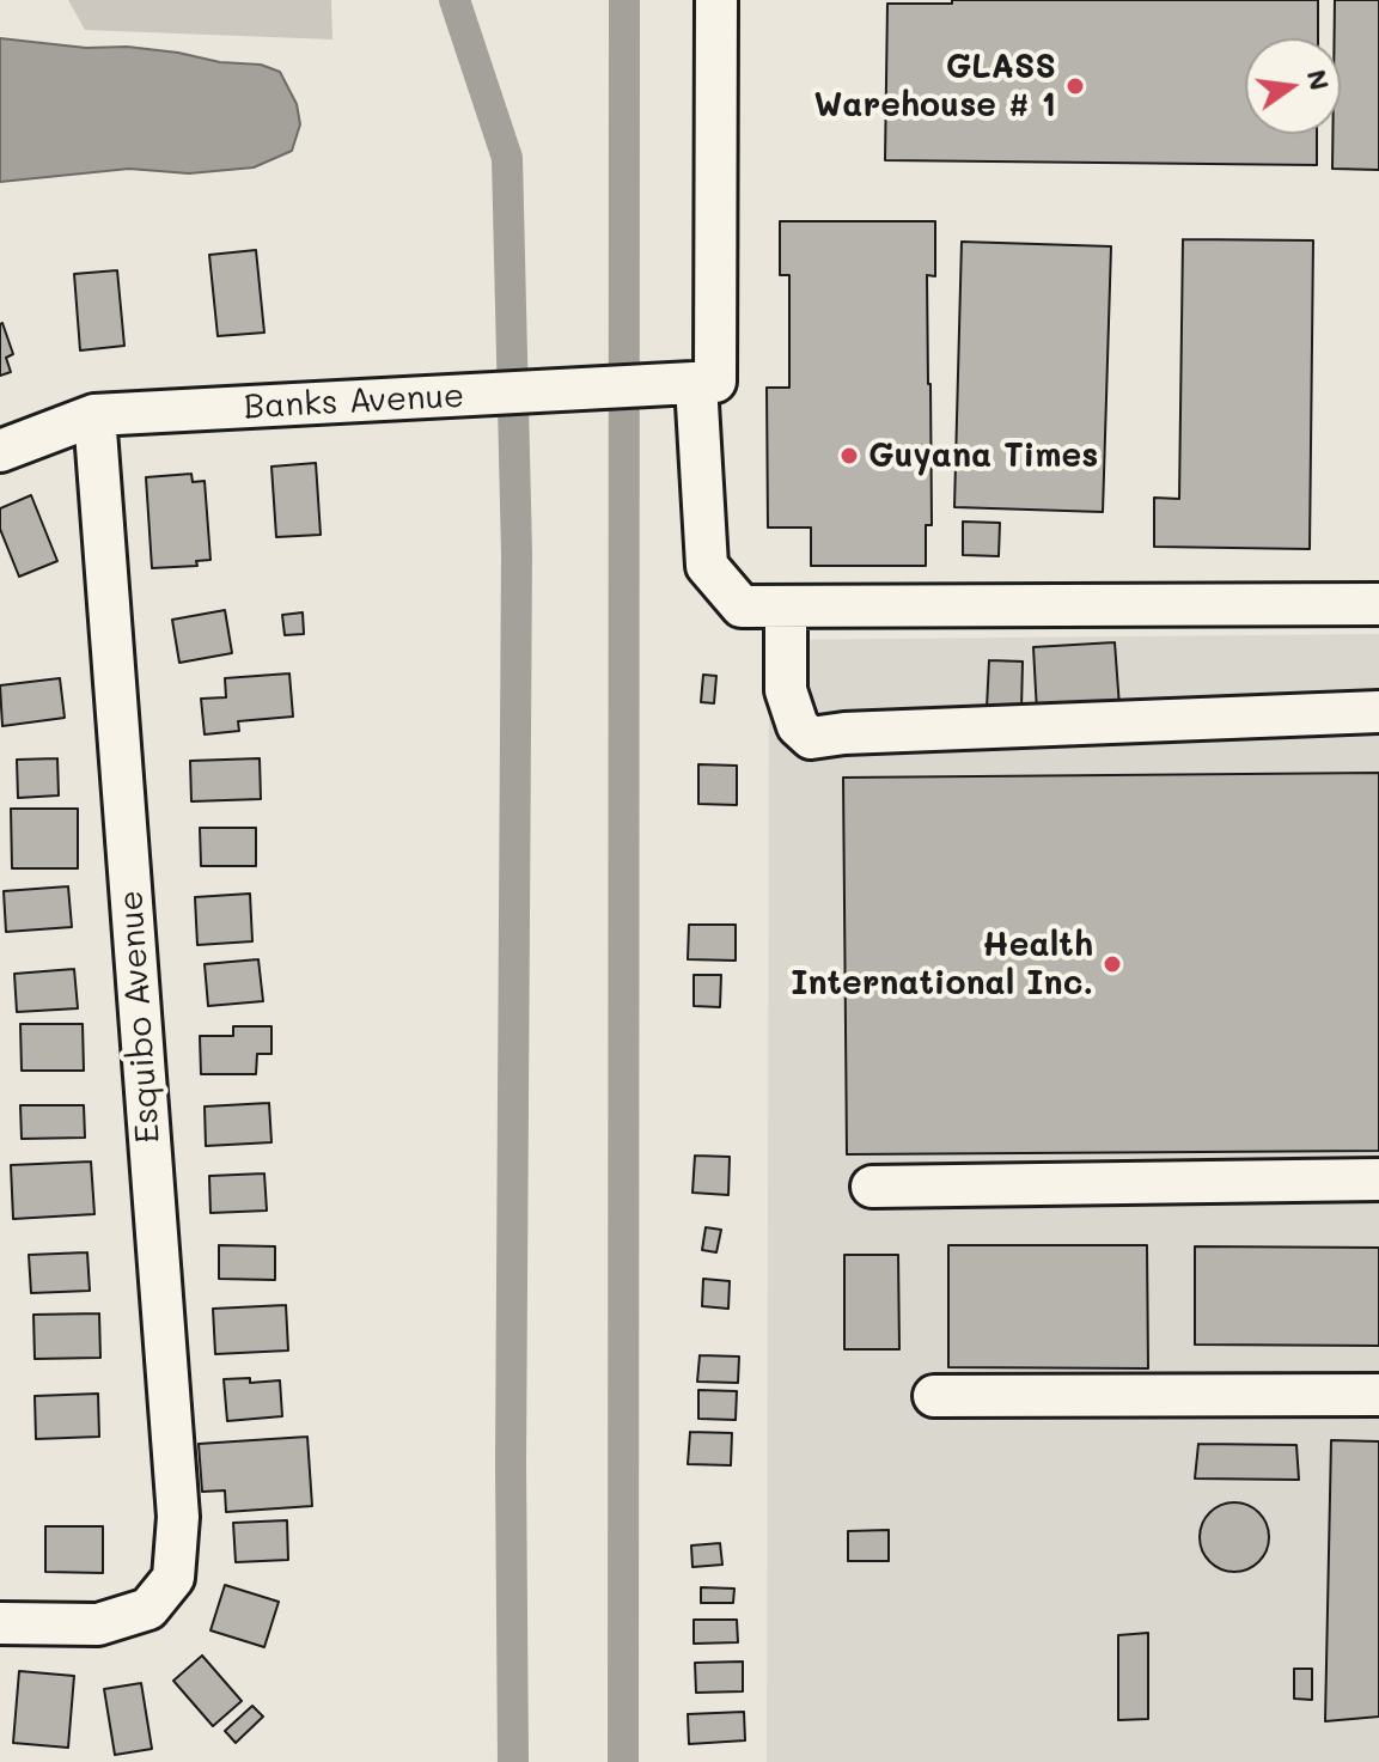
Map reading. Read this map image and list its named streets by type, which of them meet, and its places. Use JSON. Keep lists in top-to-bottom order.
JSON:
{
  "streets": {
    "street": ["Banks Avenue", "Esquibo Avenue"]
  },
  "crossings": [
    ["Banks Avenue", "Esquibo Avenue"]
  ],
  "places": ["GLASS Warehouse # 1", "Guyana Times", "Health International Inc."],
  "north": "right"
}
